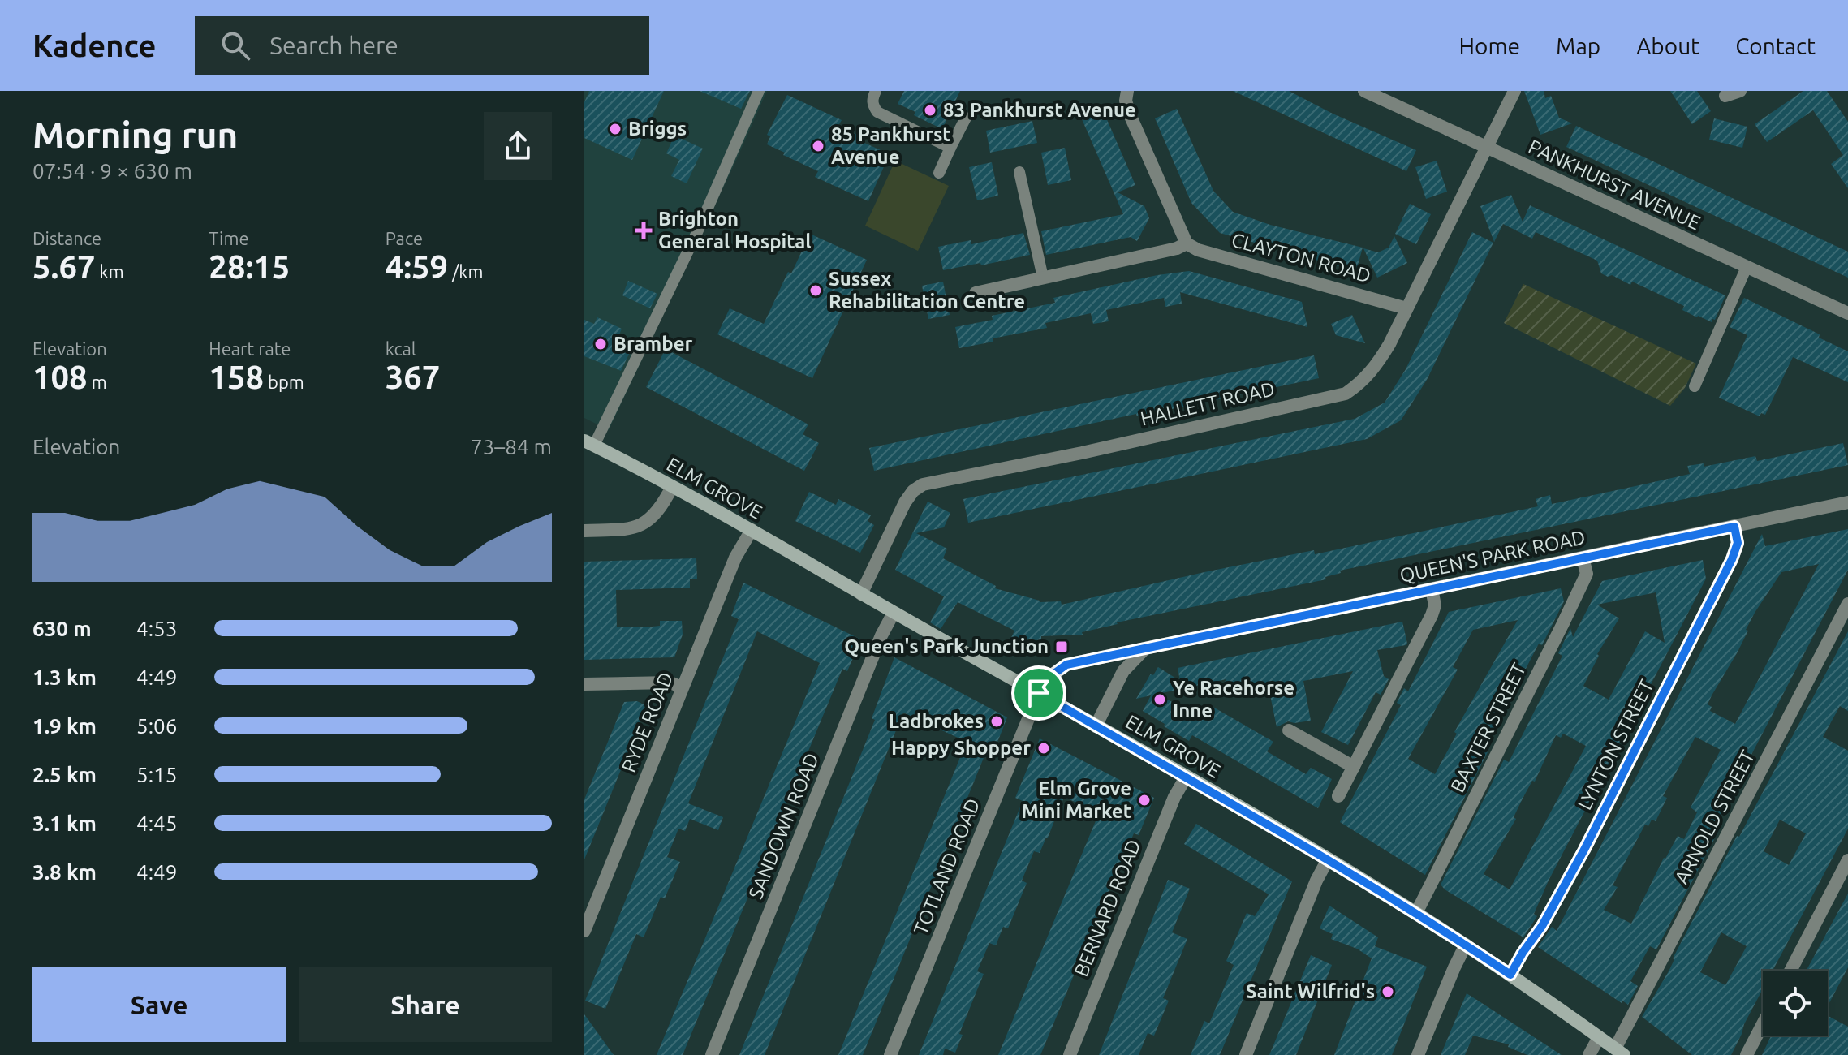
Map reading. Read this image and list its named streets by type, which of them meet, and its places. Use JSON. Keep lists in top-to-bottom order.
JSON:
{
  "streets": {
    "street": [
      "PANKHURST AVENUE",
      "CLAYTON ROAD",
      "HALLETT ROAD",
      "ELM GROVE",
      "QUEEN'S PARK ROAD",
      "RYDE ROAD",
      "BAXTER STREET",
      "LYNTON STREET",
      "ARNOLD STREET",
      "SANDOWN ROAD",
      "TOTLAND ROAD",
      "BERNARD ROAD"
    ]
  },
  "crossings": [
    ["PANKHURST AVENUE", "HALLETT ROAD"],
    ["CLAYTON ROAD", "HALLETT ROAD"],
    ["HALLETT ROAD", "ELM GROVE"],
    ["ELM GROVE", "QUEEN'S PARK ROAD"],
    ["ELM GROVE", "RYDE ROAD"],
    ["ELM GROVE", "BAXTER STREET"],
    ["ELM GROVE", "LYNTON STREET"],
    ["ELM GROVE", "ARNOLD STREET"],
    ["ELM GROVE", "SANDOWN ROAD"],
    ["ELM GROVE", "TOTLAND ROAD"],
    ["ELM GROVE", "BERNARD ROAD"],
    ["QUEEN'S PARK ROAD", "BAXTER STREET"],
    ["QUEEN'S PARK ROAD", "LYNTON STREET"],
    ["QUEEN'S PARK ROAD", "TOTLAND ROAD"]
  ],
  "places": {
    "other": [
      "83 Pankhurst Avenue",
      "Briggs",
      "85 Pankhurst Avenue",
      "Sussex Rehabilitation Centre",
      "Bramber",
      "Ye Racehorse Inne",
      "Ladbrokes",
      "Happy Shopper",
      "Elm Grove Mini Market",
      "Saint Wilfrid's"
    ],
    "health": ["Brighton General Hospital"],
    "transit": ["Queen's Park Junction"]
  },
  "page": {
    "header": "Kadence",
    "search": "Search here",
    "nav": [
      "Home",
      "Map",
      "About",
      "Contact"
    ],
    "heading": ["Morning run", "07:54 · 9 × 630 m"],
    "stats": [
      ["Distance", "5.67 km"],
      ["Time", "28:15"],
      ["Pace", "4:59 /km"],
      ["Elevation", "108 m"],
      ["Heart rate", "158 bpm"],
      ["kcal", "367"]
    ],
    "chart": ["Elevation", "73–84 m"],
    "list": [
      {
        "name": "630 m",
        "note": "4:53"
      },
      {
        "name": "1.3 km",
        "note": "4:49"
      },
      {
        "name": "1.9 km",
        "note": "5:06"
      },
      {
        "name": "2.5 km",
        "note": "5:15"
      },
      {
        "name": "3.1 km",
        "note": "4:45"
      },
      {
        "name": "3.8 km",
        "note": "4:49"
      }
    ],
    "buttons": ["Save", "Share"]
  }
}
